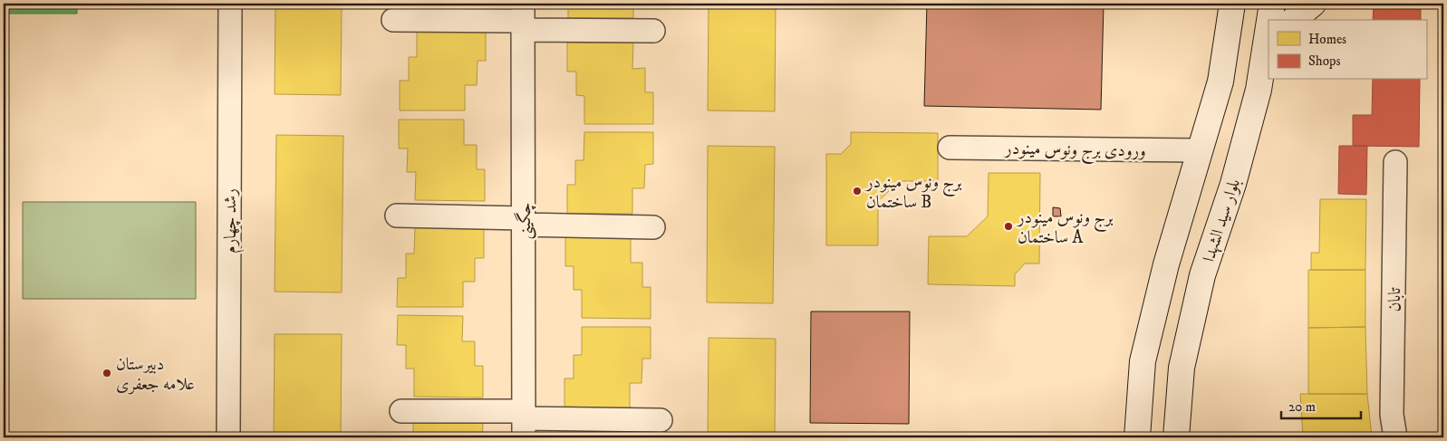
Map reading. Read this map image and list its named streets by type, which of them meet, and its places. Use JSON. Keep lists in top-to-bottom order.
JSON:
{
  "streets": {
    "main road": ["بلوار سید الشهدا"],
    "street": [
      "ورودی برج ونوس مینودر",
      "رشد چهارم",
      "چگینی",
      "تابان"
    ]
  },
  "places": ["برج ونوس مینودر ساختمان B", "برج ونوس مینودر ساختمان A", "دبیرستان علامه جعفری"],
  "legend": ["Homes", "Shops"],
  "scale_bar": "20 m"
}
